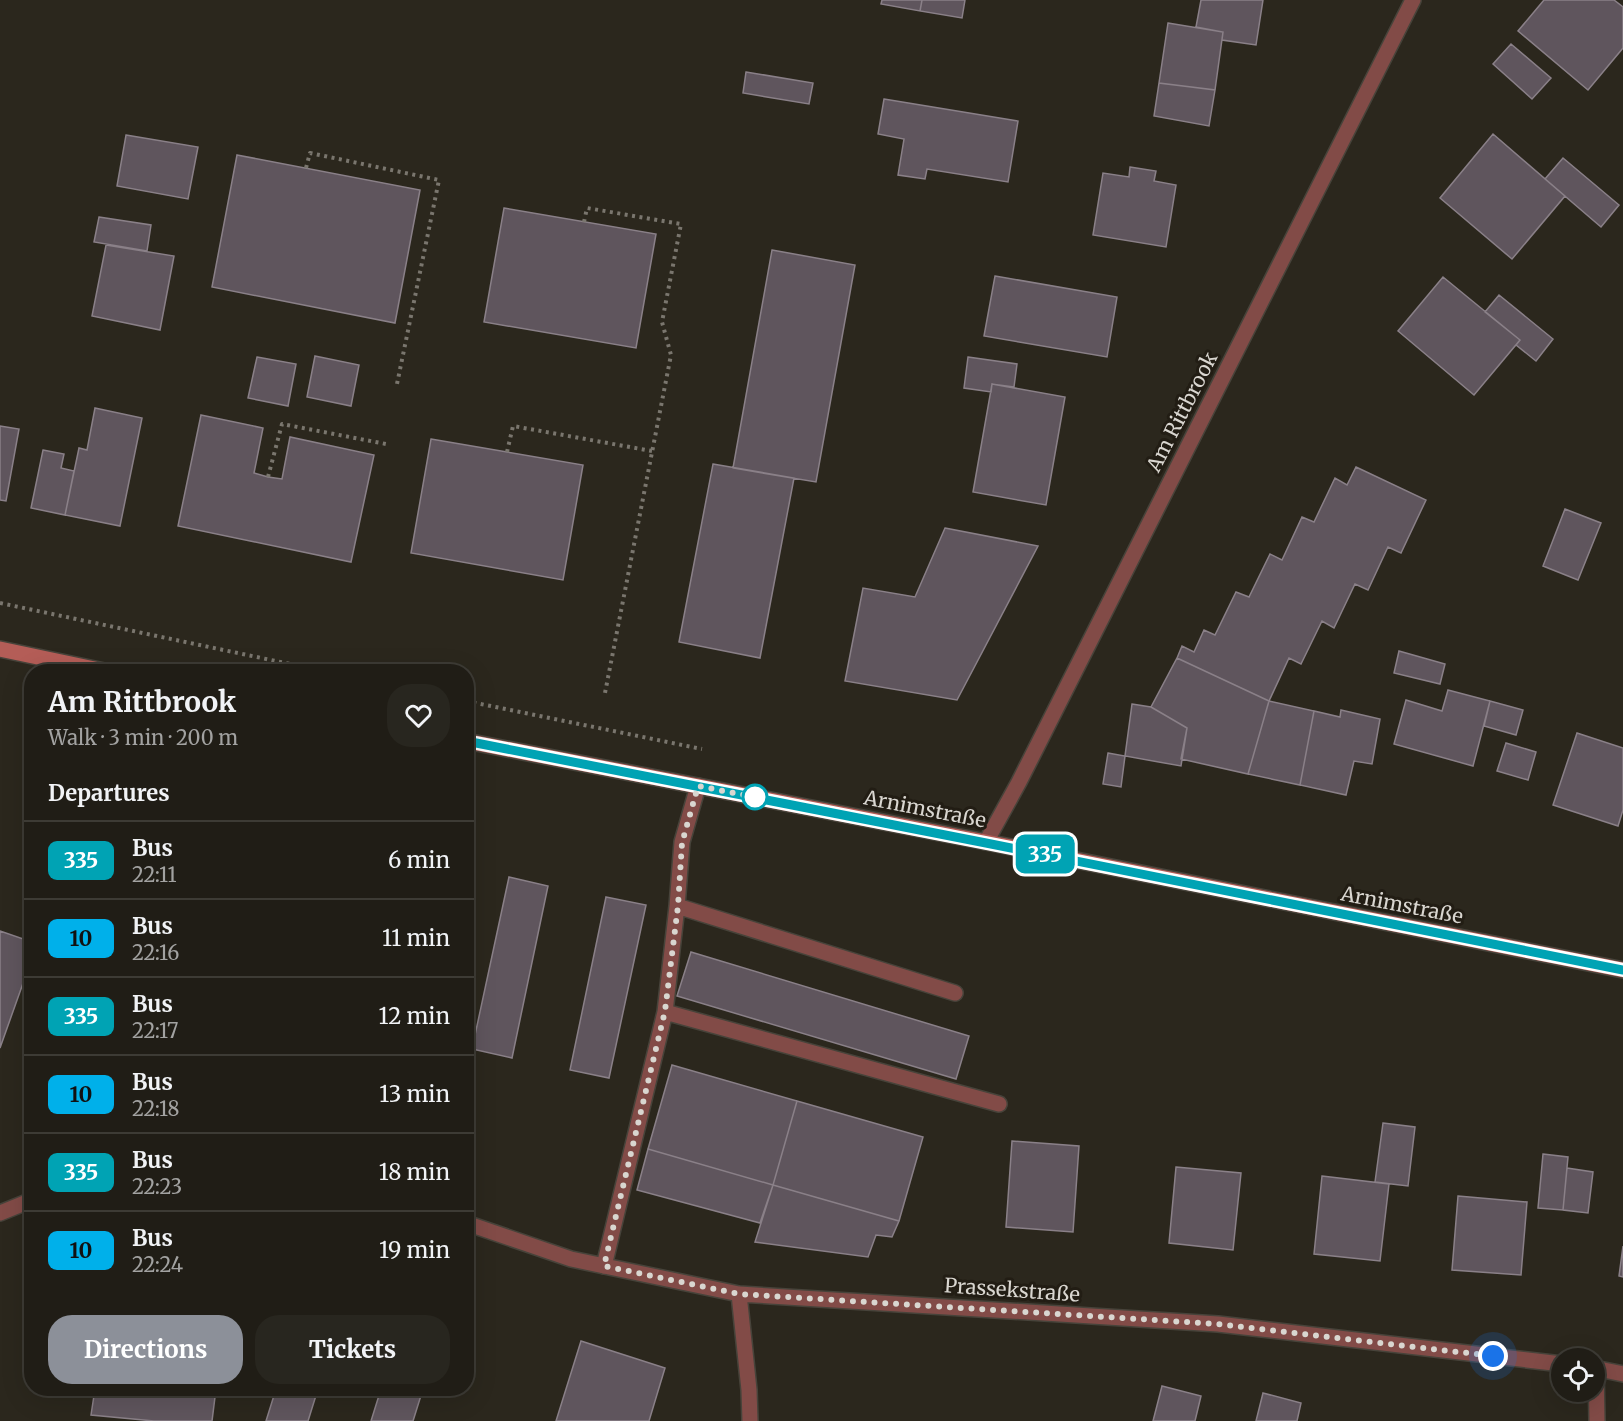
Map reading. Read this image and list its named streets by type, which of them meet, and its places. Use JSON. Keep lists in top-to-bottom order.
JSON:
{
  "streets": {
    "main road": ["Arnimstraße"],
    "street": ["Am Rittbrook", "Prassekstraße"]
  },
  "crossings": [
    ["Am Rittbrook", "Arnimstraße"]
  ],
  "lines": ["bus line 335"],
  "page": {
    "on_map": "335",
    "heading": [
      ["Am Rittbrook", "Walk · 3 min · 200 m"],
      "Departures"
    ],
    "list": [
      {
        "mark": "335",
        "name": "Bus",
        "note": "22:11",
        "value": "6 min"
      },
      {
        "mark": "10",
        "name": "Bus",
        "note": "22:16",
        "value": "11 min"
      },
      {
        "mark": "335",
        "name": "Bus",
        "note": "22:17",
        "value": "12 min"
      },
      {
        "mark": "10",
        "name": "Bus",
        "note": "22:18",
        "value": "13 min"
      },
      {
        "mark": "335",
        "name": "Bus",
        "note": "22:23",
        "value": "18 min"
      },
      {
        "mark": "10",
        "name": "Bus",
        "note": "22:24",
        "value": "19 min"
      }
    ],
    "buttons": ["Directions", "Tickets"]
  }
}
